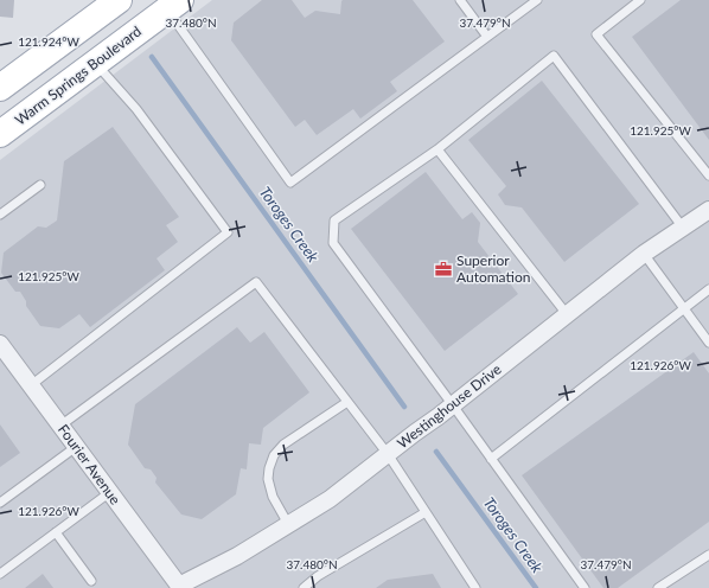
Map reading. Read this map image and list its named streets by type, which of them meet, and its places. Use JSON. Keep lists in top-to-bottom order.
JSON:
{
  "streets": {
    "main road": ["Warm Springs Boulevard"],
    "street": ["Westinghouse Drive", "Fourier Avenue"]
  },
  "crossings": [
    ["Westinghouse Drive", "Fourier Avenue"]
  ],
  "water": ["Toroges Creek"],
  "places": {
    "office": ["Superior Automation"]
  },
  "coordinates": [
    "37.480°N",
    "37.479°N",
    "121.924°W",
    "121.925°W",
    "121.926°W"
  ]
}
